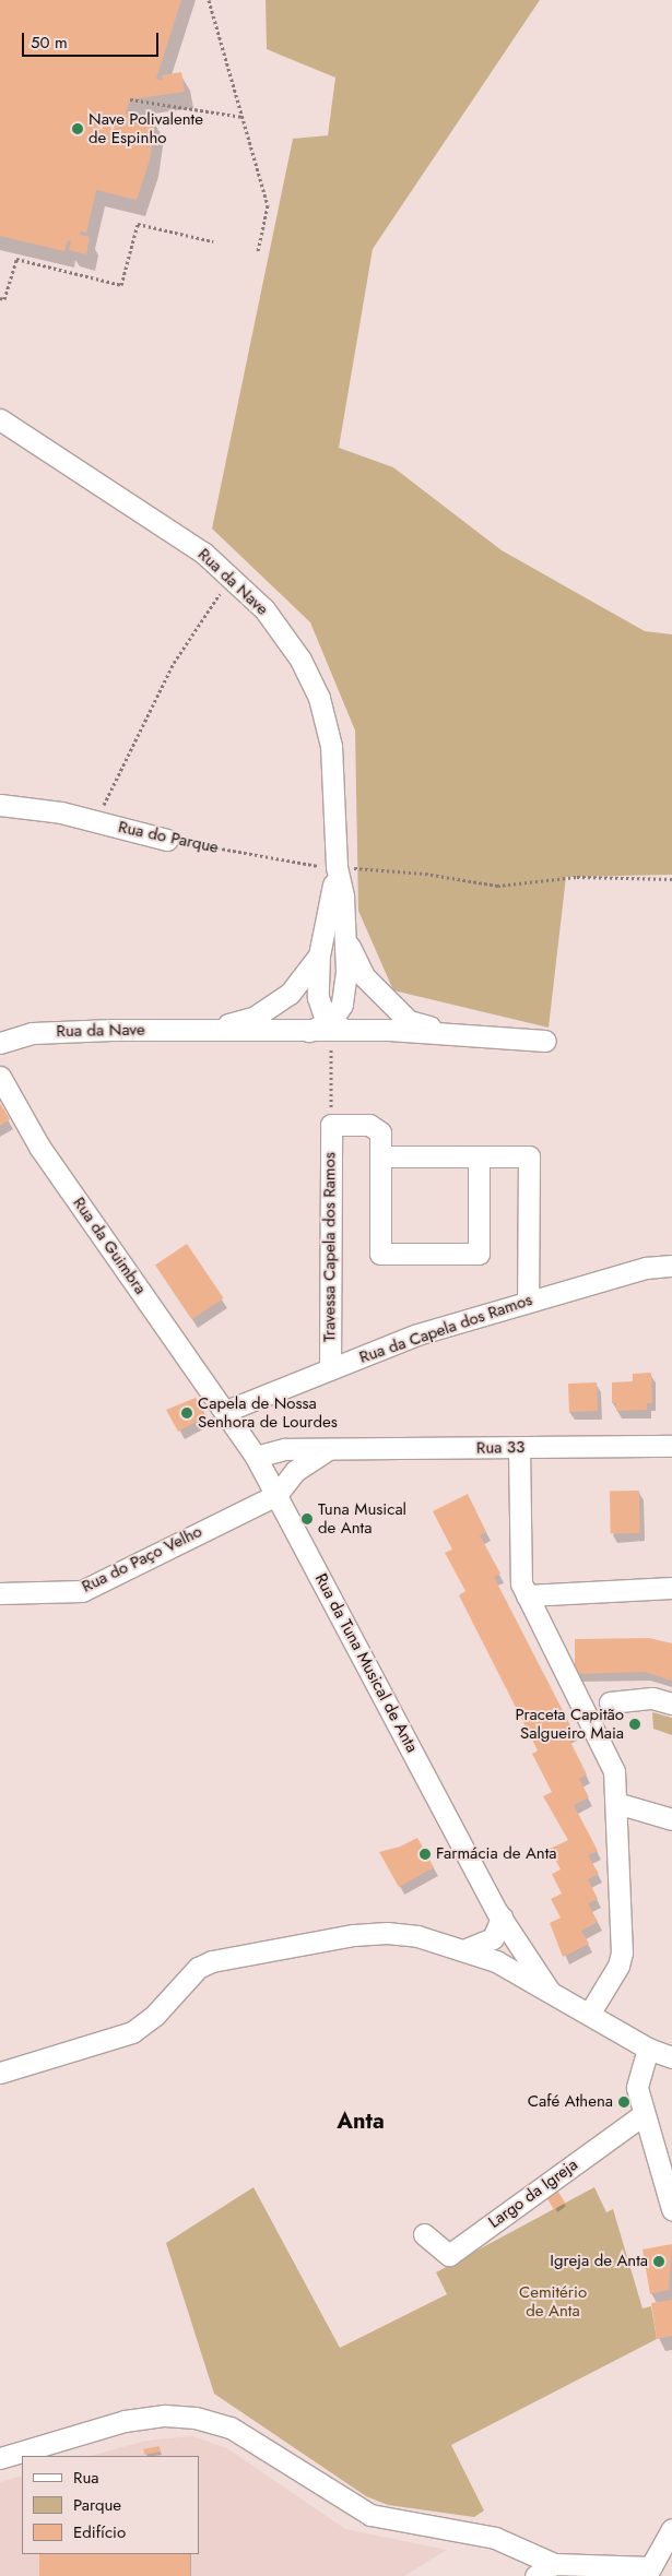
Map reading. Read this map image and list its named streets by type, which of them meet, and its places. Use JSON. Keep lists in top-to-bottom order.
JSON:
{
  "streets": {
    "street": [
      "Rua da Nave",
      "Rua do Parque",
      "Rua da Guimbra",
      "Travessa Capela dos Ramos",
      "Rua da Capela dos Ramos",
      "Rua 33",
      "Rua do Paço Velho",
      "Rua da Tuna Musical de Anta",
      "Largo da Igreja"
    ]
  },
  "crossings": [
    ["Rua da Nave", "Rua do Parque"],
    ["Rua da Guimbra", "Rua da Capela dos Ramos"],
    ["Rua da Guimbra", "Rua da Tuna Musical de Anta"],
    ["Travessa Capela dos Ramos", "Rua da Capela dos Ramos"],
    ["Rua da Capela dos Ramos", "Rua da Tuna Musical de Anta"],
    ["Rua 33", "Rua da Tuna Musical de Anta"],
    ["Rua do Paço Velho", "Rua da Tuna Musical de Anta"]
  ],
  "districts": ["Anta"],
  "parks": ["Cemitério de Anta"],
  "places": [
    "Nave Polivalente de Espinho",
    "Capela de Nossa Senhora de Lourdes",
    "Tuna Musical de Anta",
    "Praceta Capitão Salgueiro Maia",
    "Farmácia de Anta",
    "Café Athena",
    "Igreja de Anta"
  ],
  "legend": ["Rua", "Parque", "Edifício"],
  "scale_bar": "50 m"
}
